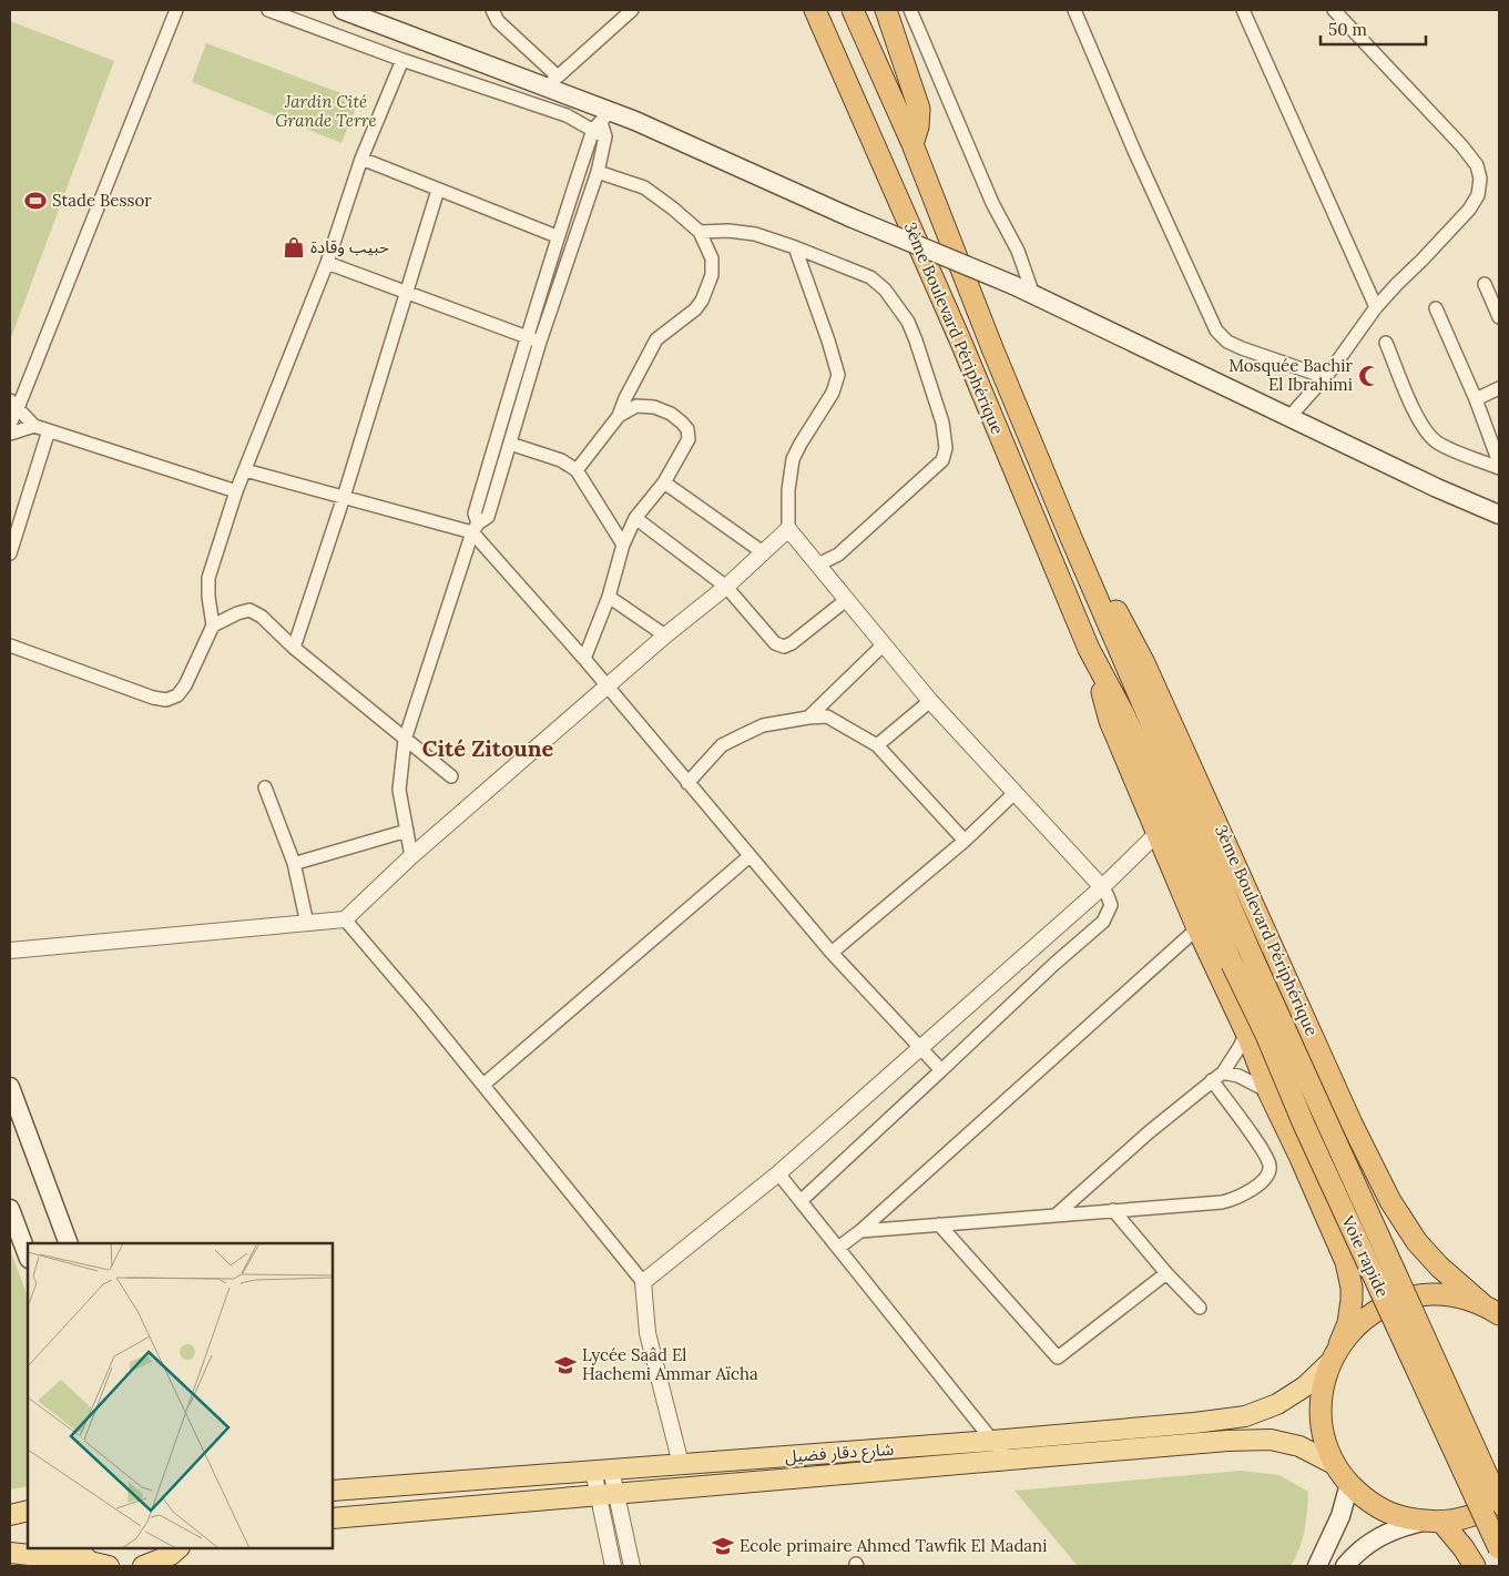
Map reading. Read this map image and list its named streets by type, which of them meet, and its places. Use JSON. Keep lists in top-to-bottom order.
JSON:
{
  "streets": {
    "highway": ["3ème Boulevard Périphérique", "Voie rapide"],
    "main road": ["شارع دقار فضيل"]
  },
  "crossings": [
    ["3ème Boulevard Périphérique", "Voie rapide"],
    ["3ème Boulevard Périphérique", "شارع دقار فضيل"]
  ],
  "districts": ["Cité Zitoune"],
  "parks": ["Jardin Cité Grande Terre"],
  "places": {
    "sports": ["Stade Bessor"],
    "shop": ["حبيب وقادة"],
    "mosque": ["Mosquée Bachir El Ibrahimi"],
    "school or university": ["Lycée Saâd El Hachemi Ammar Aïcha", "Ecole primaire Ahmed Tawfik El Madani"]
  },
  "scale_bar": "50 m"
}
